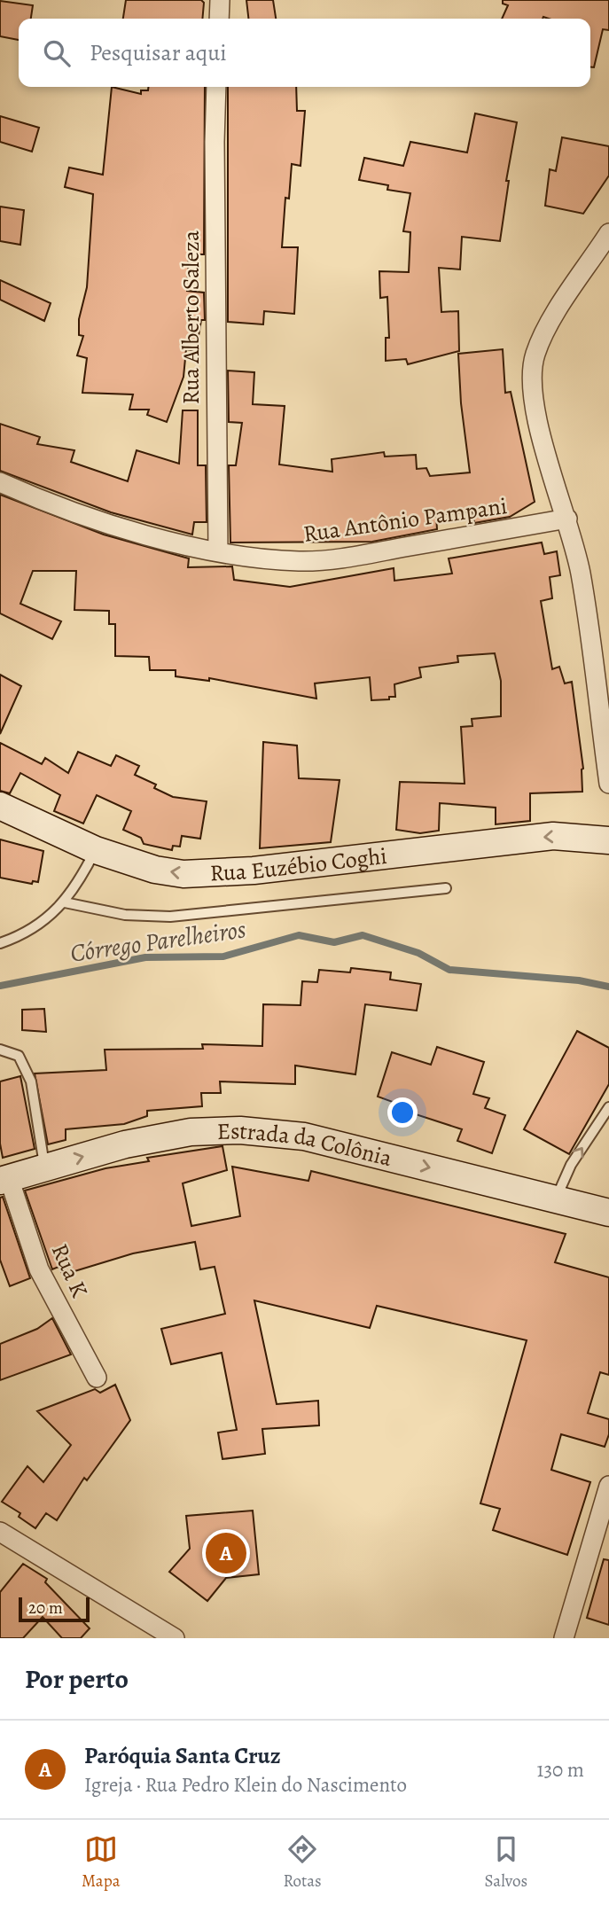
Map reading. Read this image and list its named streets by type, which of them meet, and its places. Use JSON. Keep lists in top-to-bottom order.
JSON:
{
  "streets": {
    "main road": ["Rua Euzébio Coghi", "Estrada da Colônia"],
    "street": ["Rua Alberto Saleza", "Rua Antônio Pampani", "Rua K"]
  },
  "crossings": [
    ["Rua Alberto Saleza", "Rua Antônio Pampani"],
    ["Estrada da Colônia", "Rua K"]
  ],
  "one_way": ["Rua Euzébio Coghi", "Estrada da Colônia"],
  "water": ["Córrego Parelheiros"],
  "scale_bar": "20 m",
  "page": {
    "search": "Pesquisar aqui",
    "pins": "A",
    "scale": "20 m",
    "heading": "Por perto",
    "list": [
      {
        "mark": "A",
        "name": "Paróquia Santa Cruz",
        "note": "Igreja · Rua Pedro Klein do Nascimento",
        "value": "130 m"
      }
    ],
    "nav": ["Mapa", "Rotas", "Salvos"]
  }
}
